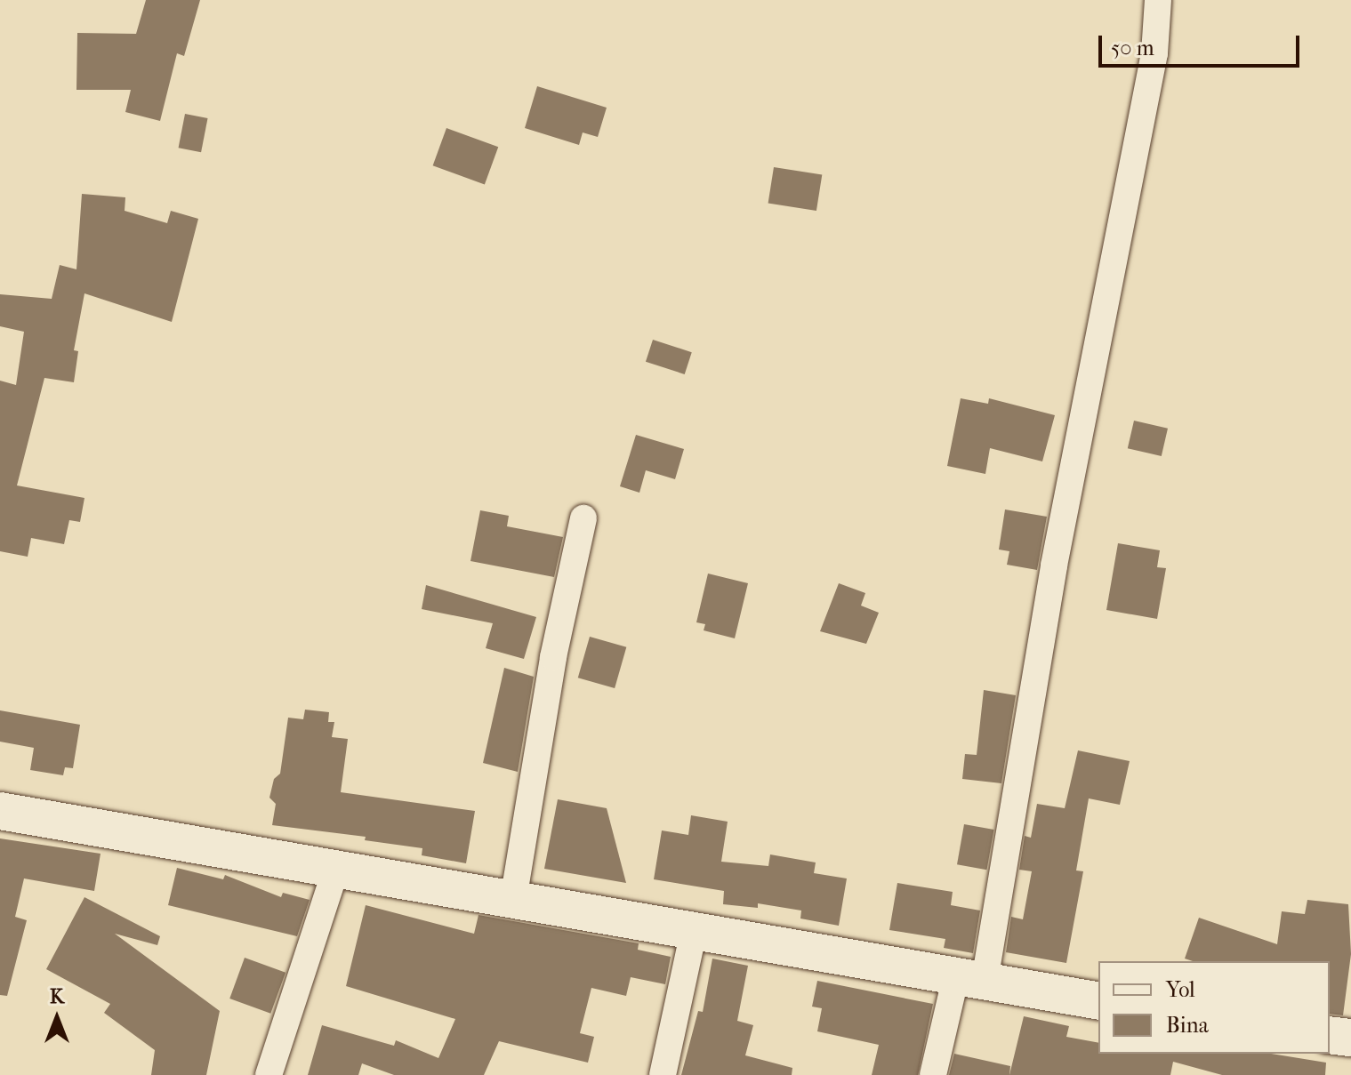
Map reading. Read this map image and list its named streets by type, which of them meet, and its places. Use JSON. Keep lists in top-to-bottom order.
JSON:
{
  "legend": ["Yol", "Bina"],
  "scale_bar": "50 m",
  "north": "top"
}
